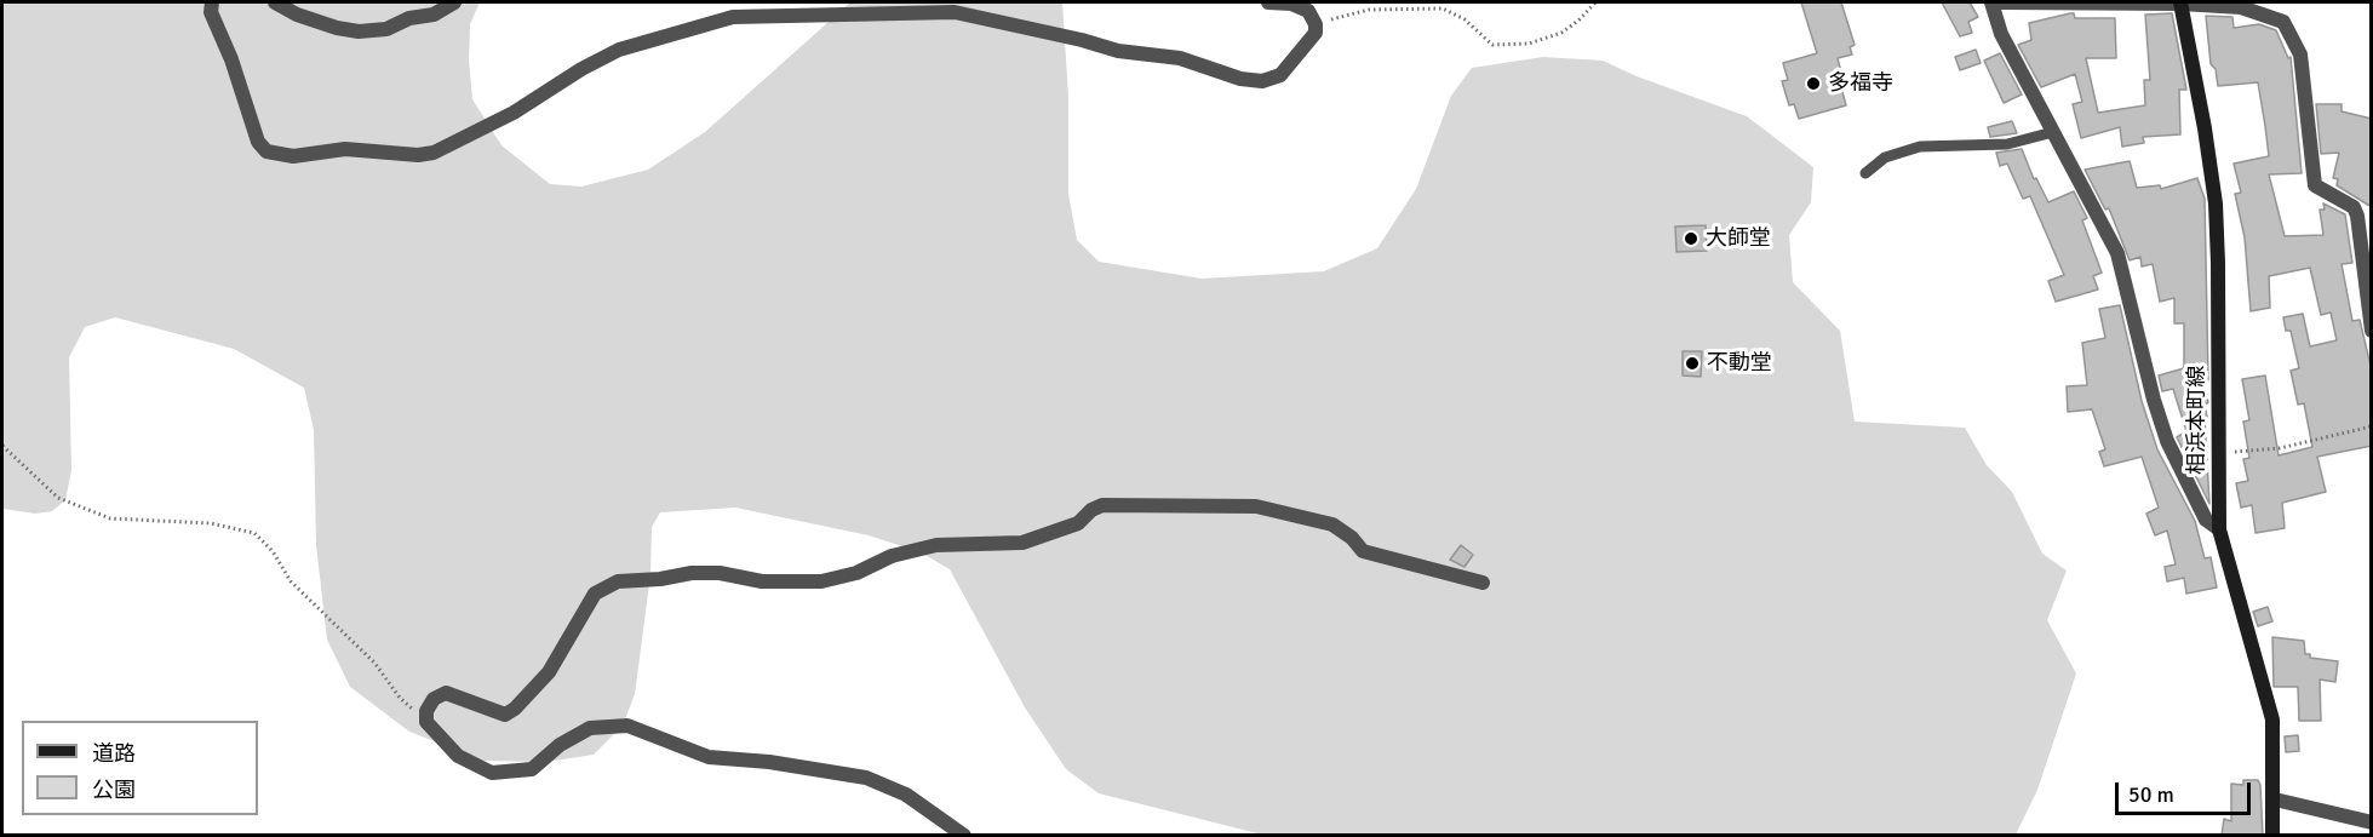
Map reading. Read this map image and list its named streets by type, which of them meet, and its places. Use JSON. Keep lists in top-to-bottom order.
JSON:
{
  "streets": {
    "main road": ["相浜本町線"]
  },
  "places": ["多福寺", "大師堂", "不動堂"],
  "legend": ["道路", "公園"],
  "scale_bar": "50 m"
}
